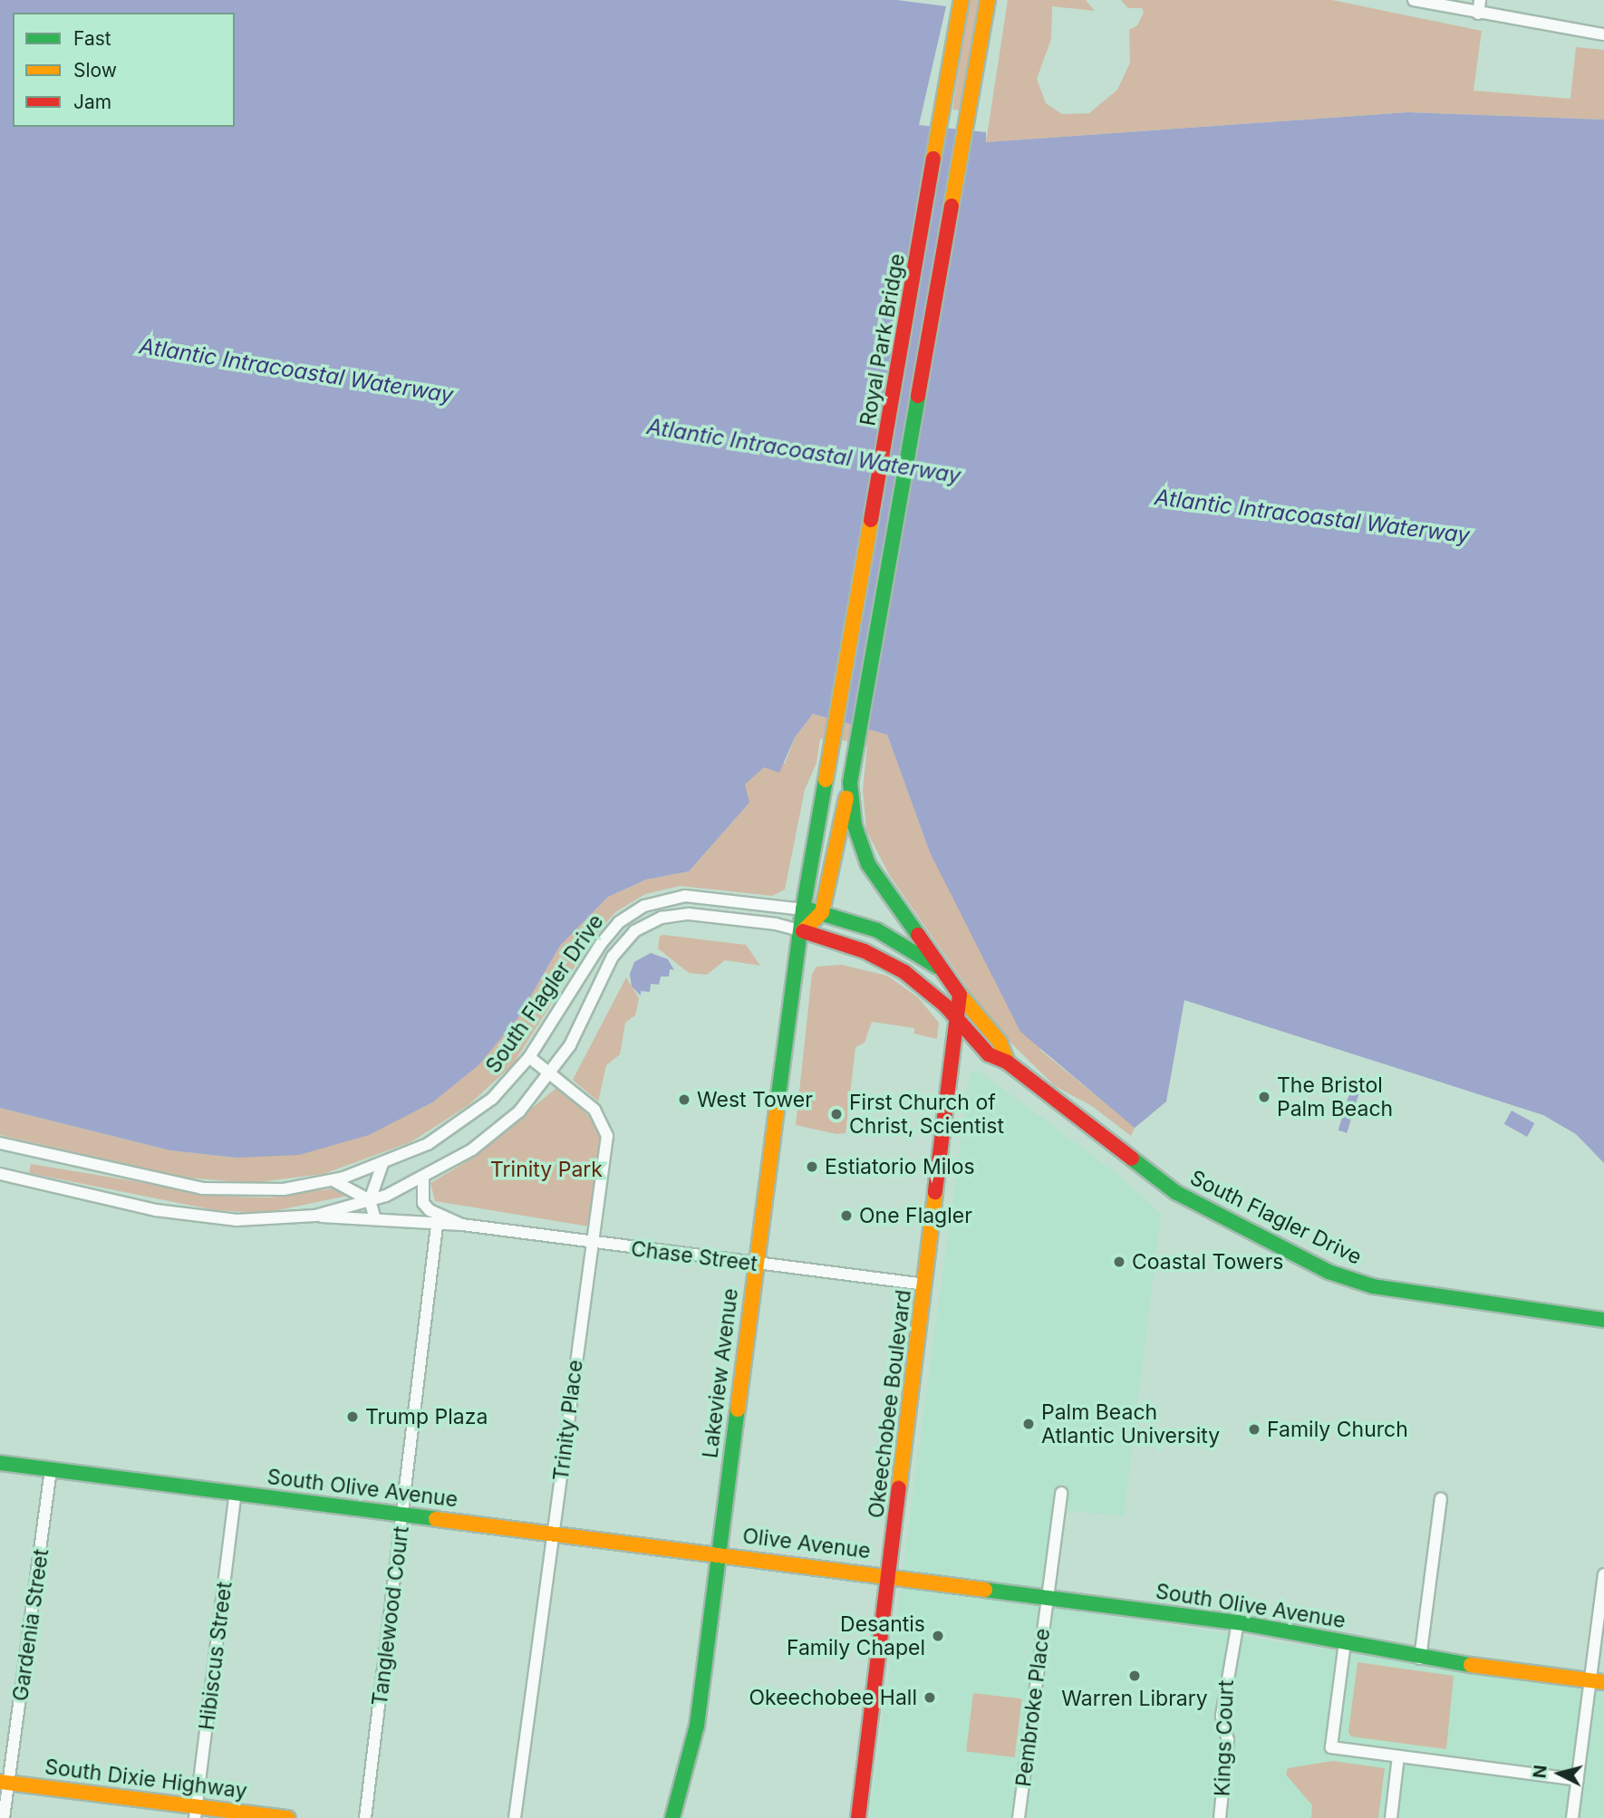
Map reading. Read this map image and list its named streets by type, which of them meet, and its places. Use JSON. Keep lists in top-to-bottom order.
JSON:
{
  "streets": {
    "main road": [
      "Royal Park Bridge",
      "South Flagler Drive",
      "Lakeview Avenue",
      "Okeechobee Boulevard",
      "South Olive Avenue",
      "Olive Avenue",
      "South Dixie Highway"
    ],
    "street": [
      "Chase Street",
      "Trinity Place",
      "Tanglewood Court",
      "Gardenia Street",
      "Hibiscus Street",
      "Pembroke Place",
      "Kings Court"
    ]
  },
  "crossings": [
    ["Royal Park Bridge", "Lakeview Avenue"],
    ["South Flagler Drive", "Chase Street"],
    ["South Flagler Drive", "Lakeview Avenue"],
    ["South Flagler Drive", "Okeechobee Boulevard"],
    ["South Flagler Drive", "Trinity Place"],
    ["Chase Street", "Lakeview Avenue"],
    ["Chase Street", "Okeechobee Boulevard"],
    ["Chase Street", "Trinity Place"],
    ["Chase Street", "Tanglewood Court"],
    ["Lakeview Avenue", "South Olive Avenue"],
    ["Lakeview Avenue", "Olive Avenue"],
    ["Okeechobee Boulevard", "South Olive Avenue"],
    ["Okeechobee Boulevard", "Olive Avenue"],
    ["Trinity Place", "South Olive Avenue"],
    ["South Olive Avenue", "Olive Avenue"],
    ["South Olive Avenue", "Tanglewood Court"],
    ["South Olive Avenue", "Gardenia Street"],
    ["South Olive Avenue", "Hibiscus Street"],
    ["South Olive Avenue", "Pembroke Place"],
    ["South Olive Avenue", "Kings Court"],
    ["Gardenia Street", "South Dixie Highway"],
    ["Hibiscus Street", "South Dixie Highway"]
  ],
  "water": ["Atlantic Intracoastal Waterway"],
  "parks": ["Trinity Park"],
  "places": [
    "The Bristol Palm Beach",
    "West Tower",
    "First Church of Christ, Scientist",
    "Estiatorio Milos",
    "One Flagler",
    "Coastal Towers",
    "Trump Plaza",
    "Palm Beach Atlantic University",
    "Family Church",
    "Desantis Family Chapel",
    "Warren Library",
    "Okeechobee Hall"
  ],
  "legend": ["Fast", "Slow", "Jam"],
  "north": "left"
}
